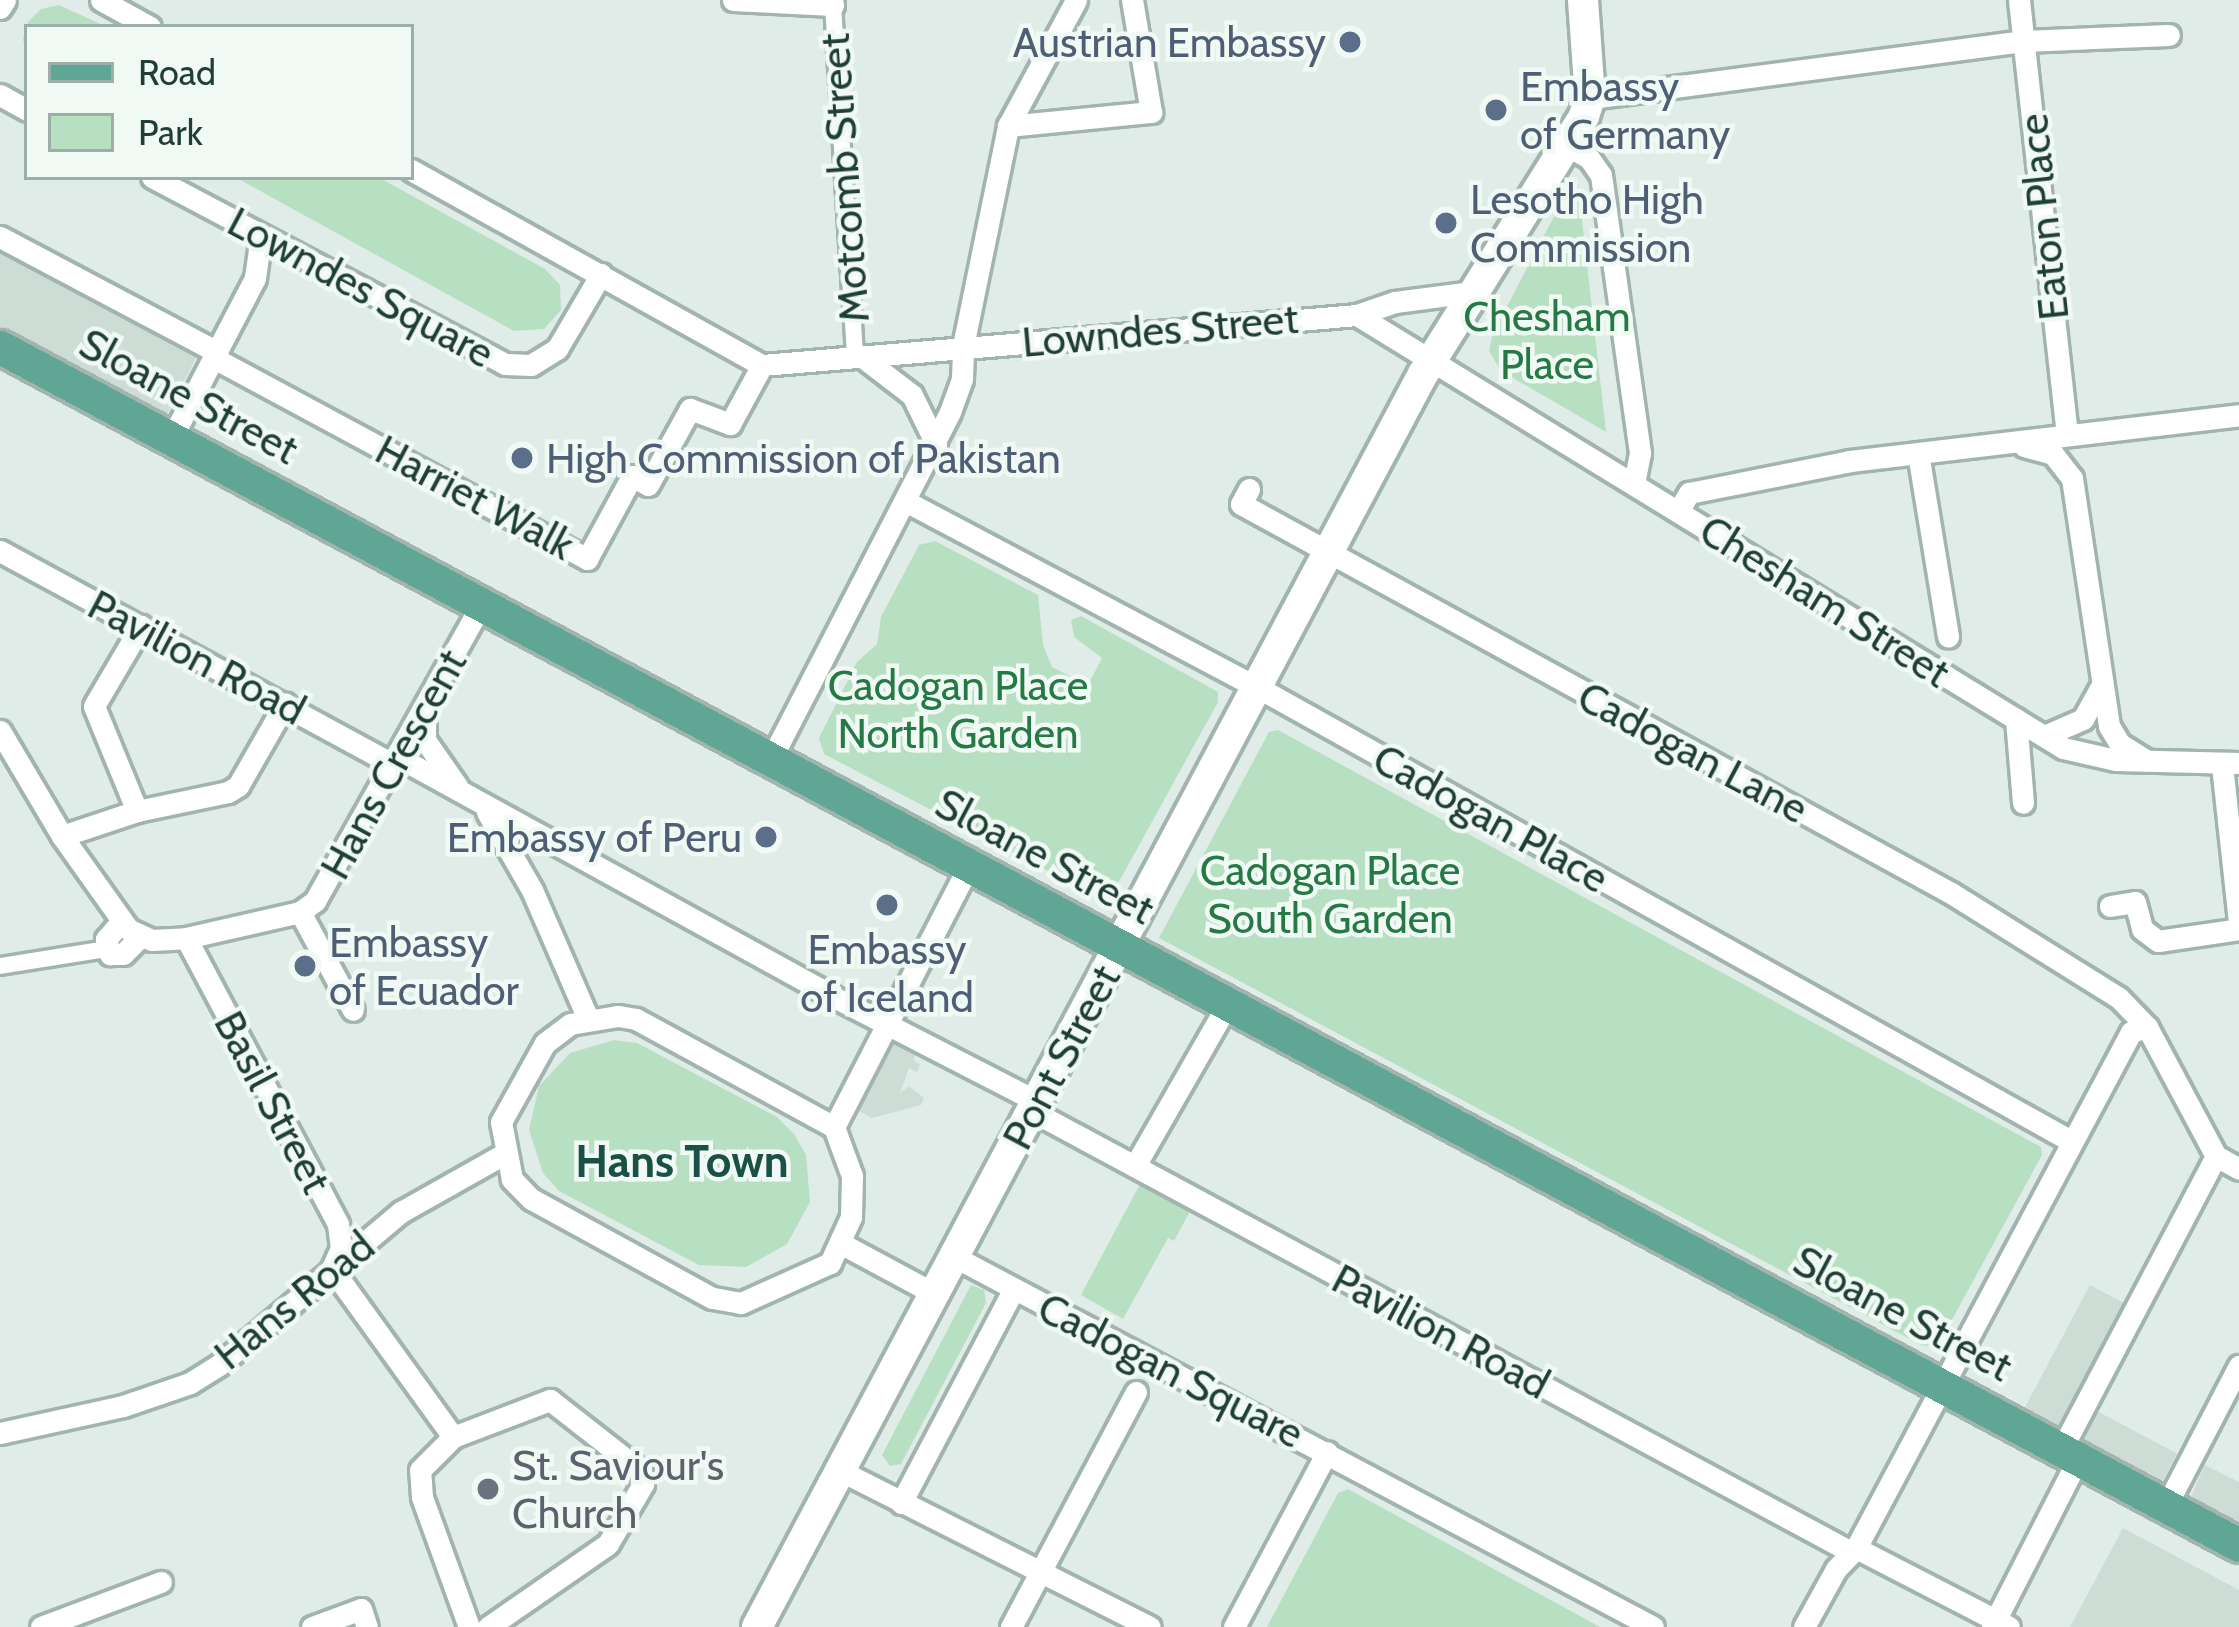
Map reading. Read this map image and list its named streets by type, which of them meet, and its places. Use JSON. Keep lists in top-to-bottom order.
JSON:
{
  "streets": {
    "main road": ["Sloane Street", "Pont Street"],
    "street": [
      "Motcomb Street",
      "Eaton Place",
      "Lowndes Square",
      "Lowndes Street",
      "Harriet Walk",
      "Chesham Street",
      "Pavilion Road",
      "Cadogan Lane",
      "Hans Crescent",
      "Cadogan Place",
      "Basil Street",
      "Hans Road",
      "Cadogan Square"
    ]
  },
  "crossings": [
    ["Motcomb Street", "Lowndes Street"],
    ["Lowndes Street", "Harriet Walk"],
    ["Sloane Street", "Hans Crescent"],
    ["Sloane Street", "Pont Street"],
    ["Pavilion Road", "Hans Crescent"],
    ["Pavilion Road", "Pont Street"],
    ["Cadogan Lane", "Pont Street"],
    ["Hans Crescent", "Basil Street"],
    ["Cadogan Place", "Pont Street"],
    ["Pont Street", "Cadogan Square"],
    ["Basil Street", "Hans Road"]
  ],
  "districts": ["Hans Town"],
  "parks": ["Chesham Place", "Cadogan Place North Garden", "Cadogan Place South Garden"],
  "places": [
    "Austrian Embassy",
    "Embassy of Germany",
    "Lesotho High Commission",
    "High Commission of Pakistan",
    "Embassy of Peru",
    "Embassy of Iceland",
    "Embassy of Ecuador",
    "St. Saviour's Church"
  ],
  "legend": ["Road", "Park"]
}
